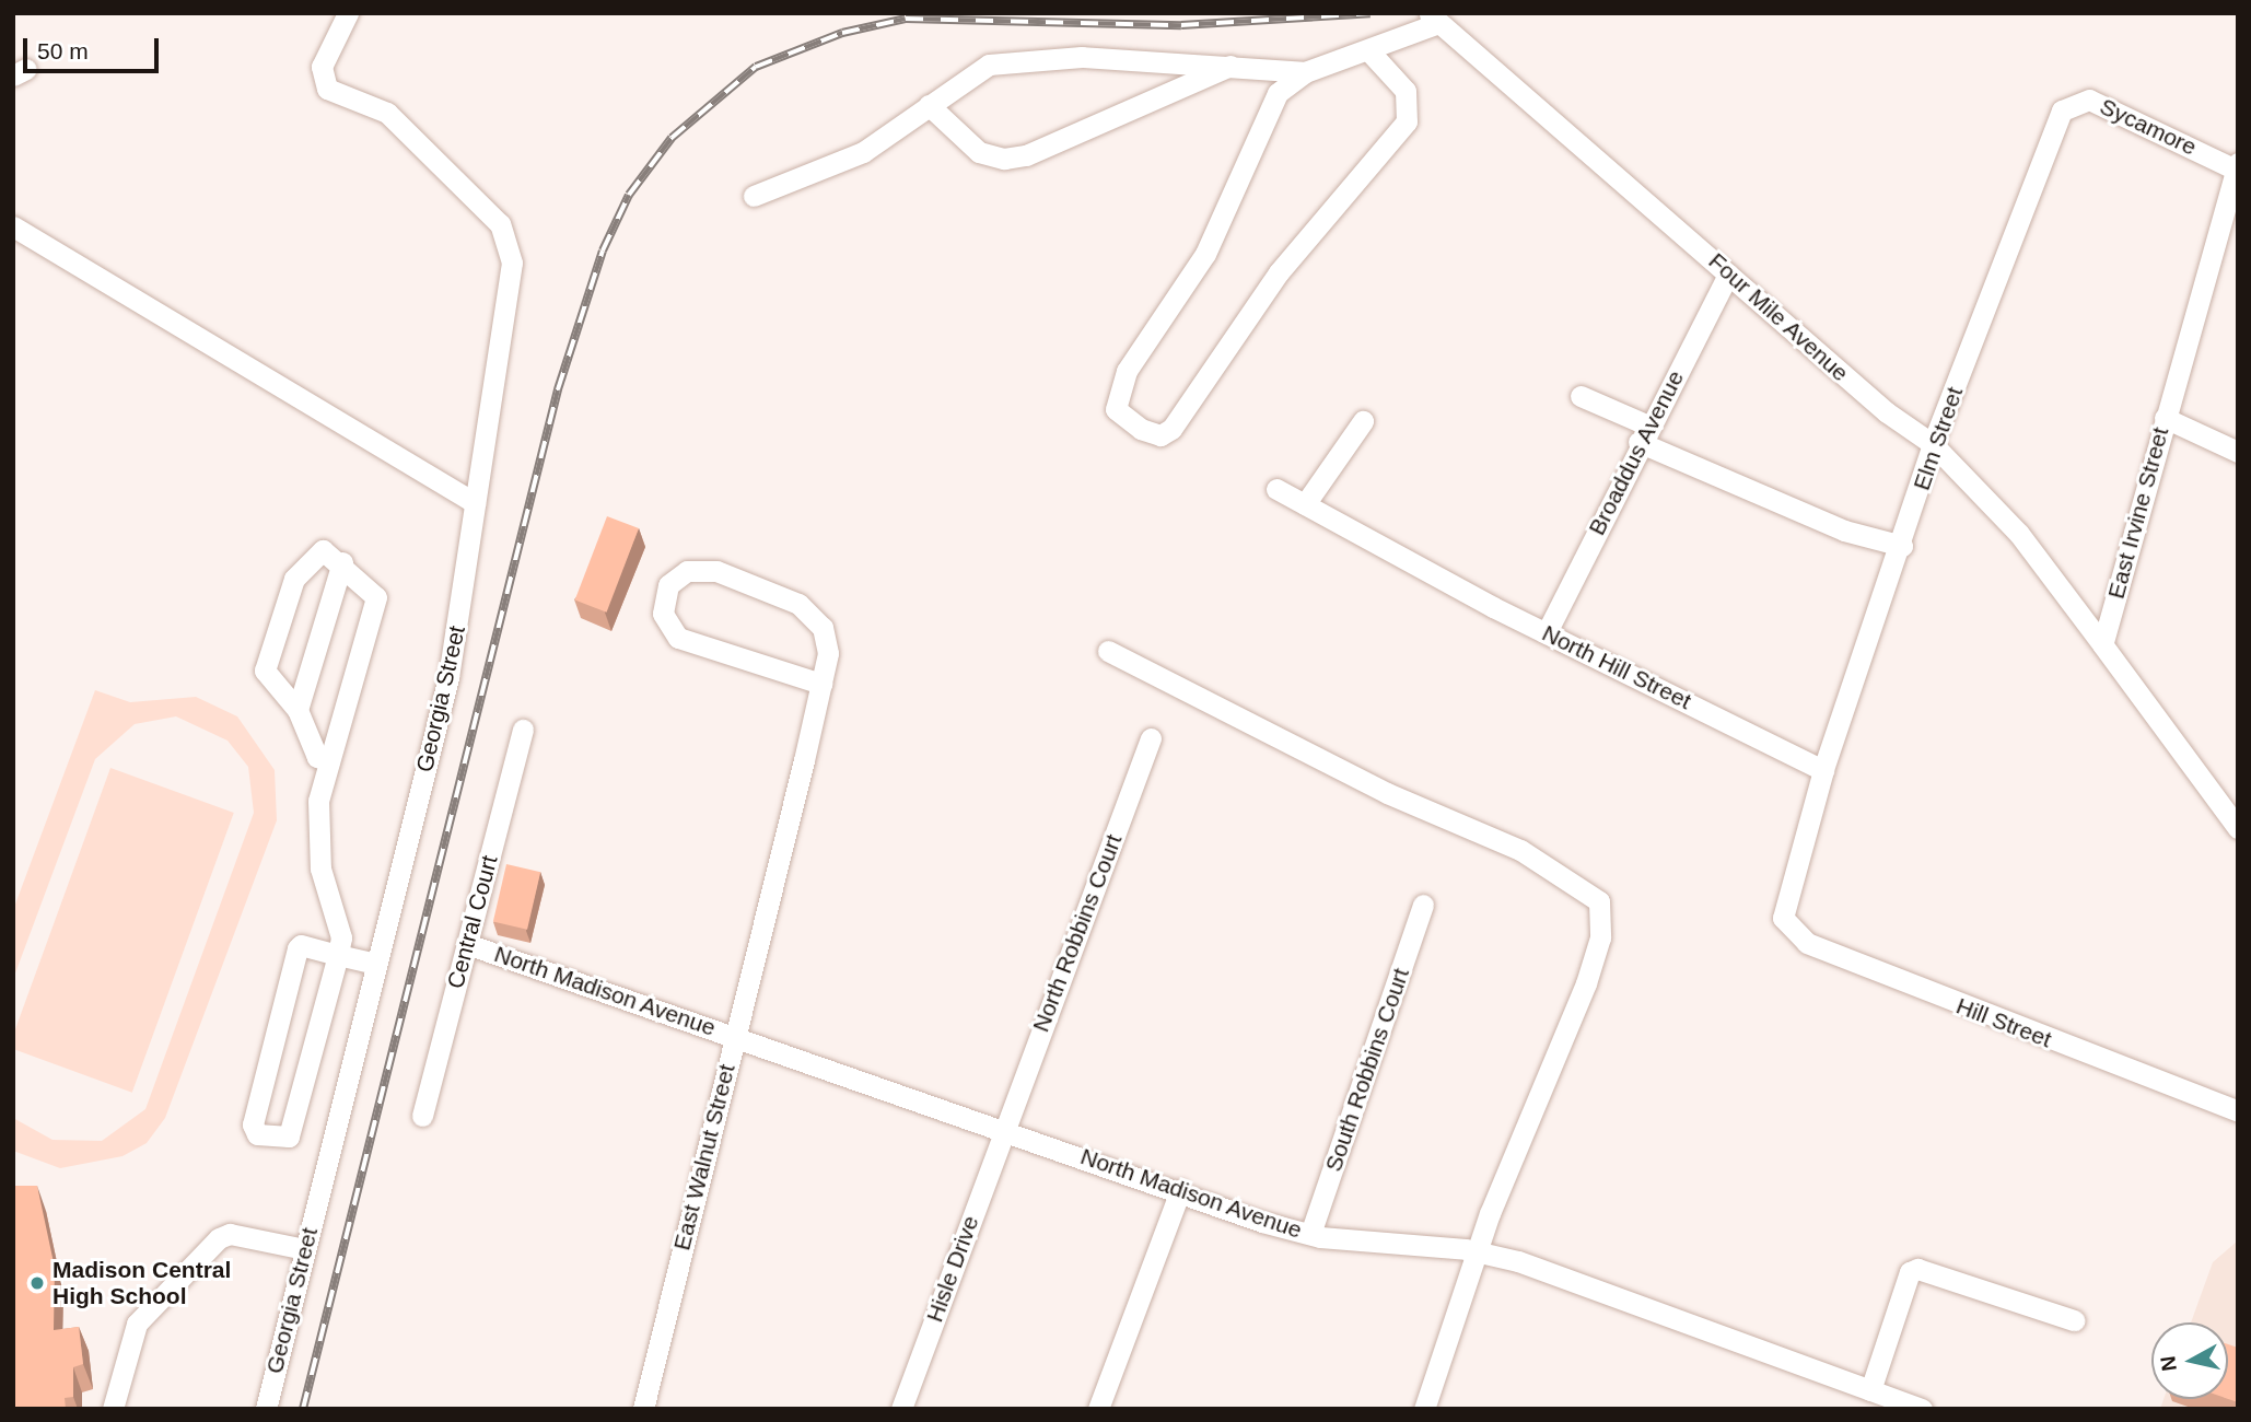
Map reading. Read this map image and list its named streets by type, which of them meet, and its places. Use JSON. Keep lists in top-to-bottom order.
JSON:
{
  "streets": {
    "street": [
      "Sycamore",
      "Four Mile Avenue",
      "Elm Street",
      "Broaddus Avenue",
      "East Irvine Street",
      "North Hill Street",
      "Georgia Street",
      "Central Court",
      "North Robbins Court",
      "North Madison Avenue",
      "Hill Street",
      "South Robbins Court",
      "East Walnut Street",
      "Hisle Drive"
    ]
  },
  "crossings": [
    ["Sycamore", "Elm Street"],
    ["Sycamore", "East Irvine Street"],
    ["Four Mile Avenue", "Elm Street"],
    ["Four Mile Avenue", "Broaddus Avenue"],
    ["Four Mile Avenue", "East Irvine Street"],
    ["Elm Street", "North Hill Street"],
    ["Elm Street", "Hill Street"],
    ["Broaddus Avenue", "North Hill Street"],
    ["North Hill Street", "Hill Street"],
    ["Central Court", "North Madison Avenue"],
    ["North Robbins Court", "North Madison Avenue"],
    ["North Robbins Court", "Hisle Drive"],
    ["North Madison Avenue", "South Robbins Court"],
    ["North Madison Avenue", "East Walnut Street"],
    ["North Madison Avenue", "Hisle Drive"]
  ],
  "places": ["Madison Central High School"],
  "scale_bar": "50 m",
  "north": "left"
}
